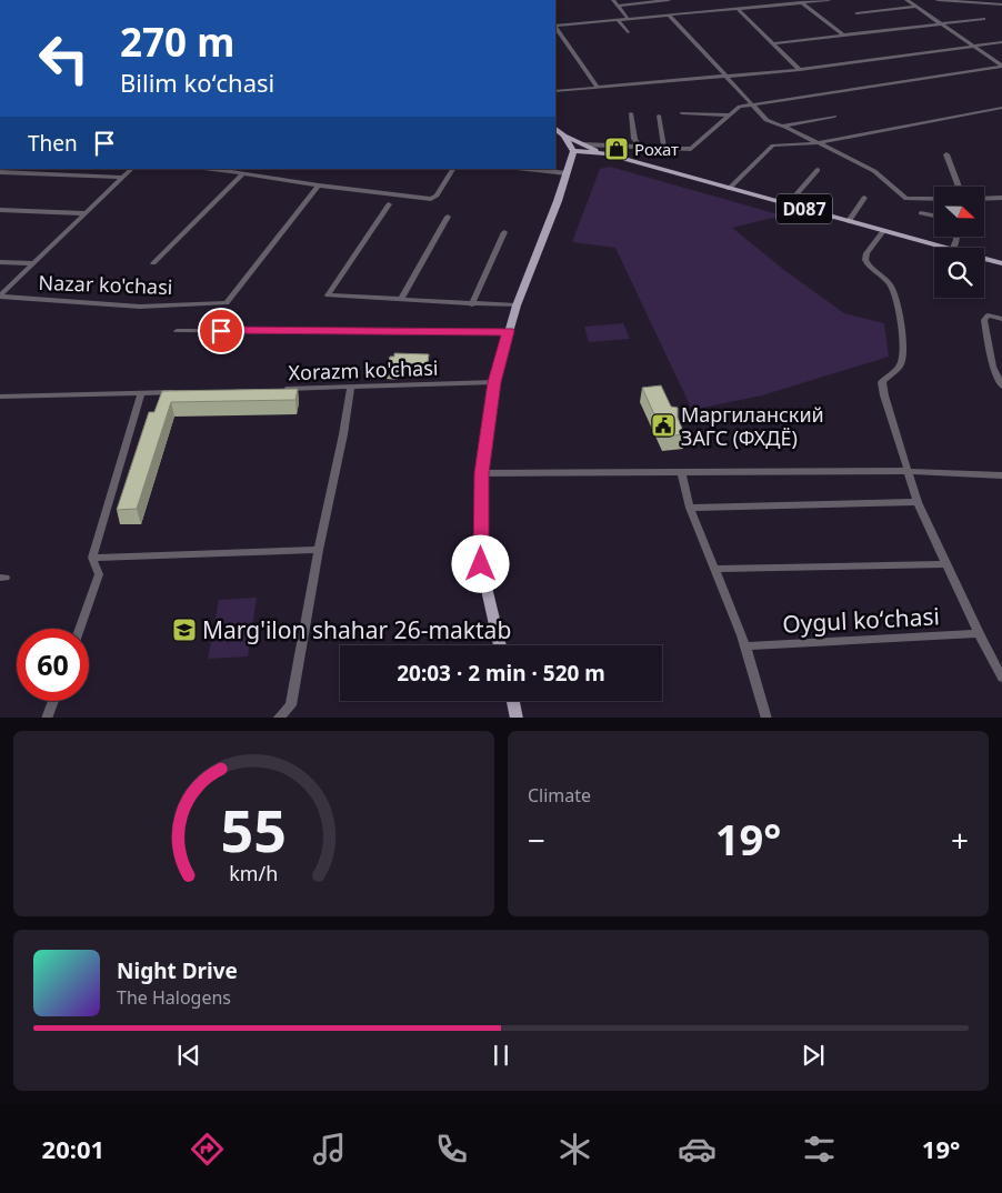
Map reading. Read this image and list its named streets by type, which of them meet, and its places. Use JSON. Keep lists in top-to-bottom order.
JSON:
{
  "streets": {
    "main road": ["D087"],
    "street": ["Nazar ko'chasi", "Xorazm ko'chasi", "Oygul koʻchasi"]
  },
  "crossings": [
    ["D087", "Oygul koʻchasi"]
  ],
  "places": {
    "shop": ["Рохат"],
    "public building": ["Маргиланский ЗАГС (ФХДЁ)"],
    "school or university": ["Marg'ilon shahar 26-maktab"]
  },
  "north": "right",
  "page": {
    "turn": ["270 m", "Bilim koʻchasi"],
    "then": "Then",
    "limit": "60",
    "trip": "20:03 · 2 min · 520 m",
    "tile": "Climate",
    "heat": ["−", "19°", "+"],
    "song": ["Night Drive", "The Halogens"],
    "tabs": ["20:01", "19°"],
    "gauge": ["55", "km/h"]
  }
}
